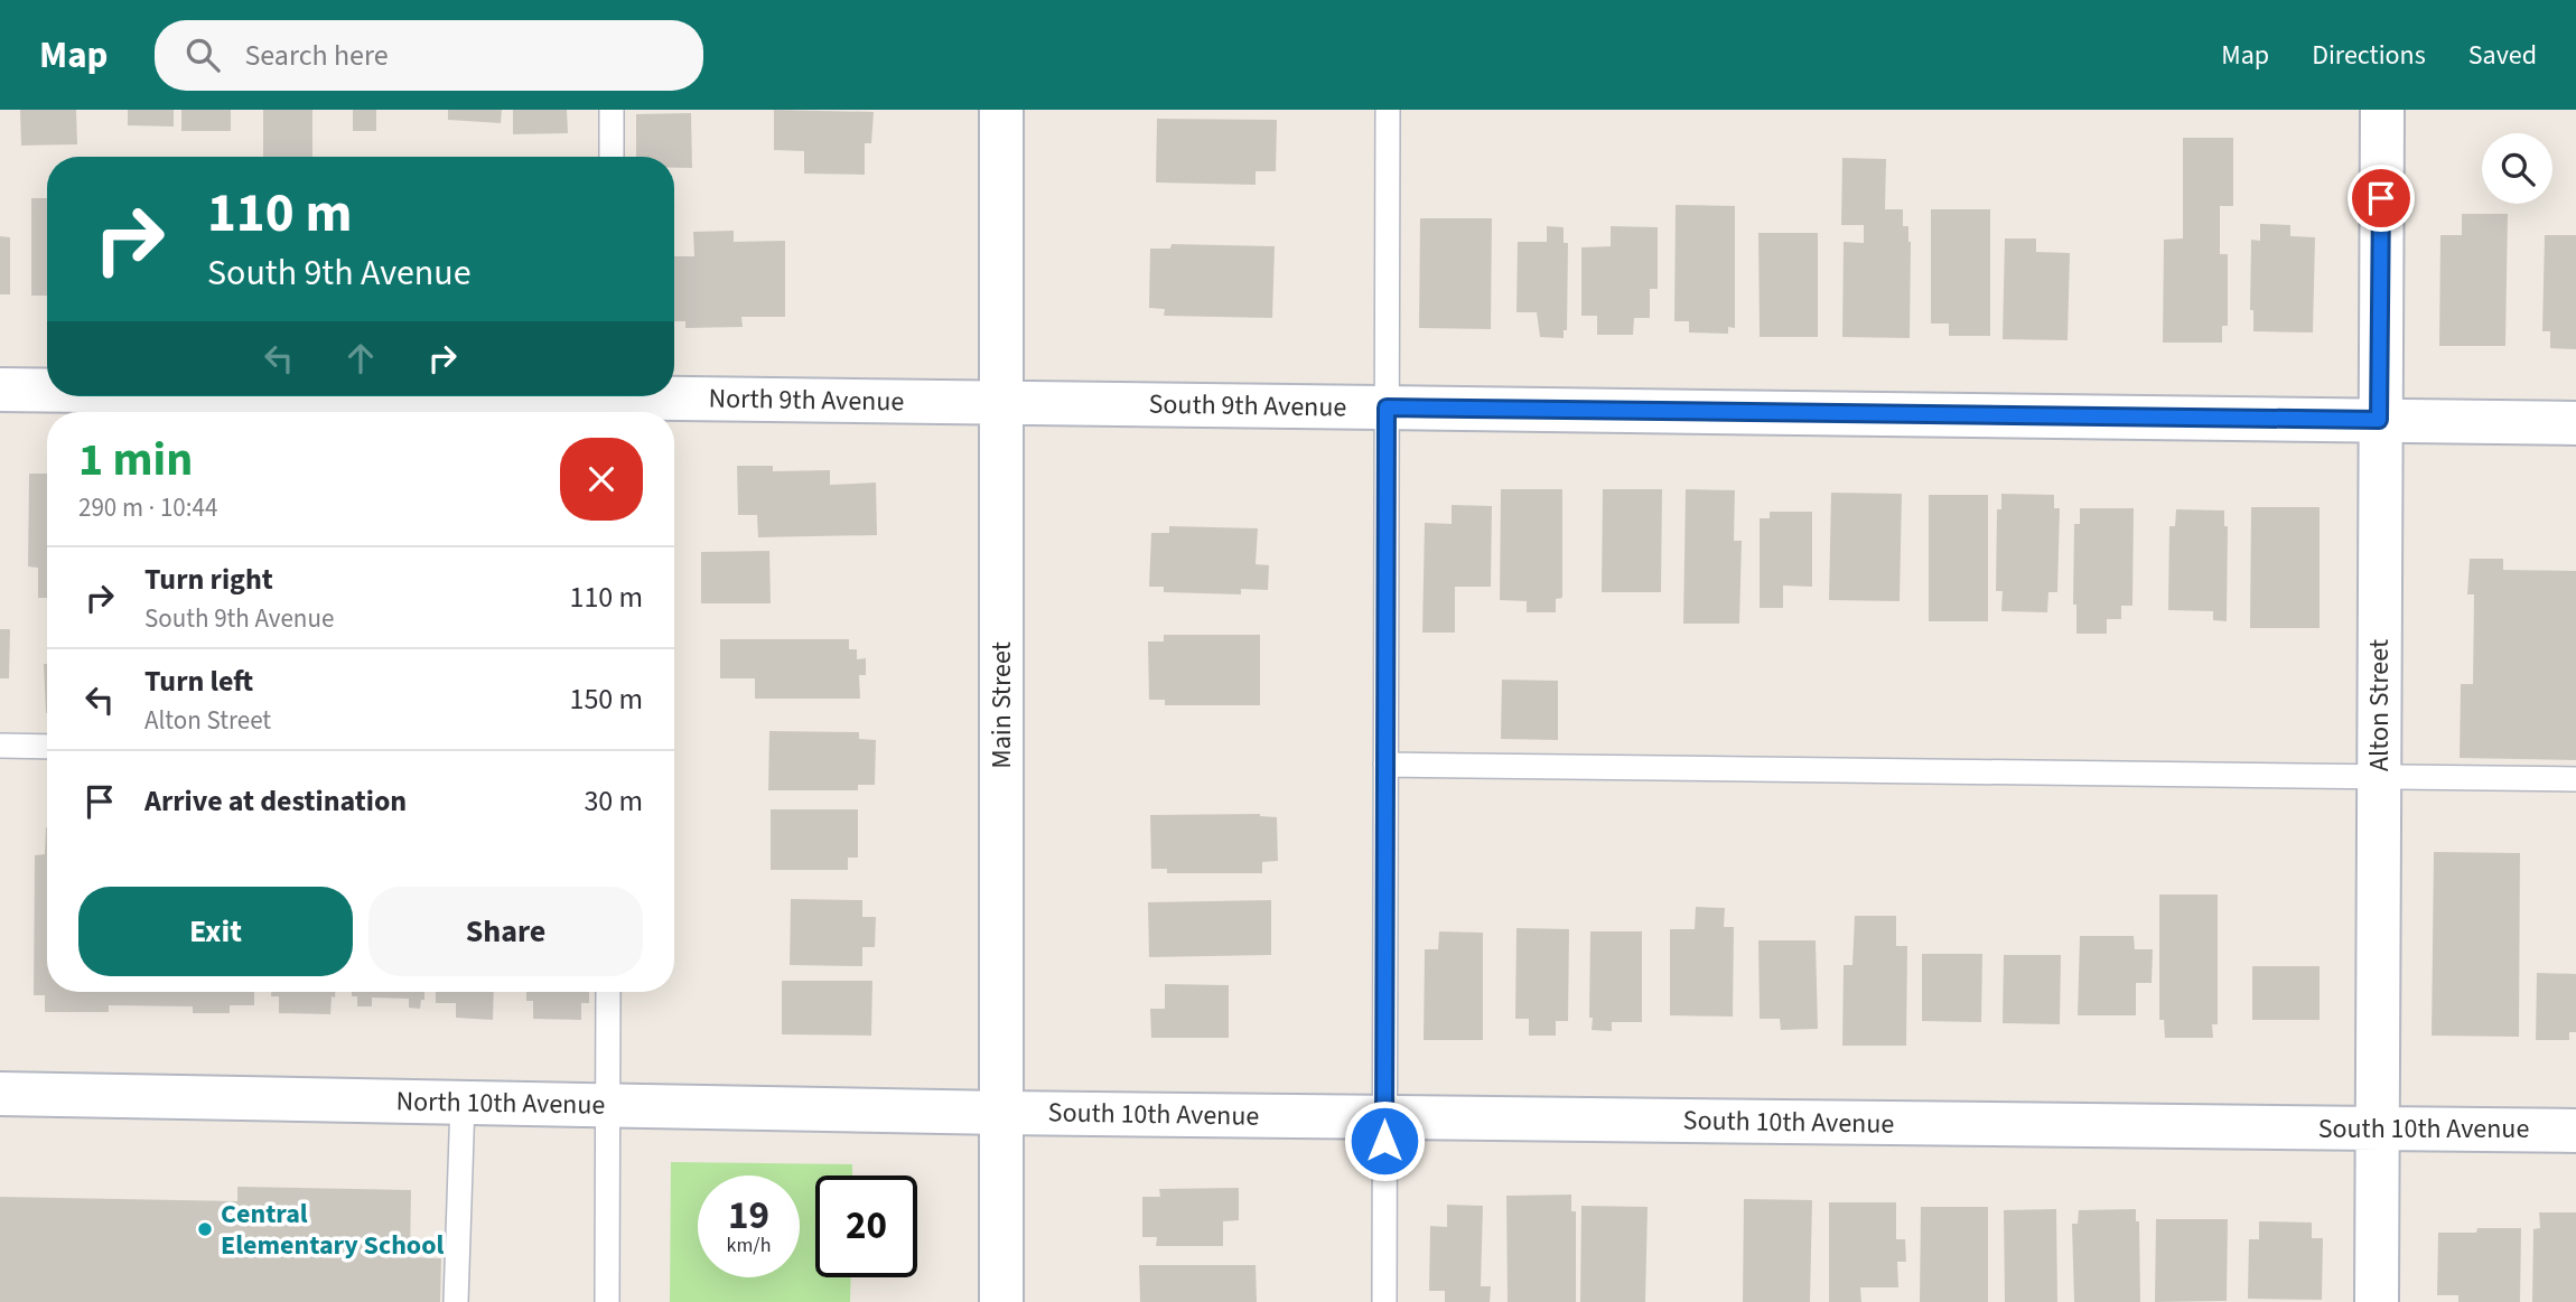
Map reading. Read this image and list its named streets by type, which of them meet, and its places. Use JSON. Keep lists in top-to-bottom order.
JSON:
{
  "streets": {
    "street": [
      "North 9th Avenue",
      "South 9th Avenue",
      "Main Street",
      "Alton Street",
      "North 10th Avenue",
      "South 10th Avenue"
    ]
  },
  "crossings": [
    ["North 9th Avenue", "South 9th Avenue"],
    ["North 9th Avenue", "Main Street"],
    ["South 9th Avenue", "Main Street"],
    ["South 9th Avenue", "Alton Street"],
    ["Main Street", "North 10th Avenue"],
    ["Main Street", "South 10th Avenue"],
    ["Alton Street", "South 10th Avenue"],
    ["North 10th Avenue", "South 10th Avenue"]
  ],
  "places": ["Central Elementary School"],
  "page": {
    "header": "Map",
    "search": "Search here",
    "nav": ["Map", "Directions", "Saved"],
    "turn": ["110 m", "South 9th Avenue"],
    "heading": ["1 min", "290 m · 10:44"],
    "list": [
      {
        "name": "Turn right",
        "note": "South 9th Avenue",
        "value": "110 m"
      },
      {
        "name": "Turn left",
        "note": "Alton Street",
        "value": "150 m"
      },
      {
        "name": "Arrive at destination",
        "value": "30 m"
      }
    ],
    "buttons": ["Exit", "Share"],
    "speed": "19 km/h",
    "limit": "20"
  }
}
